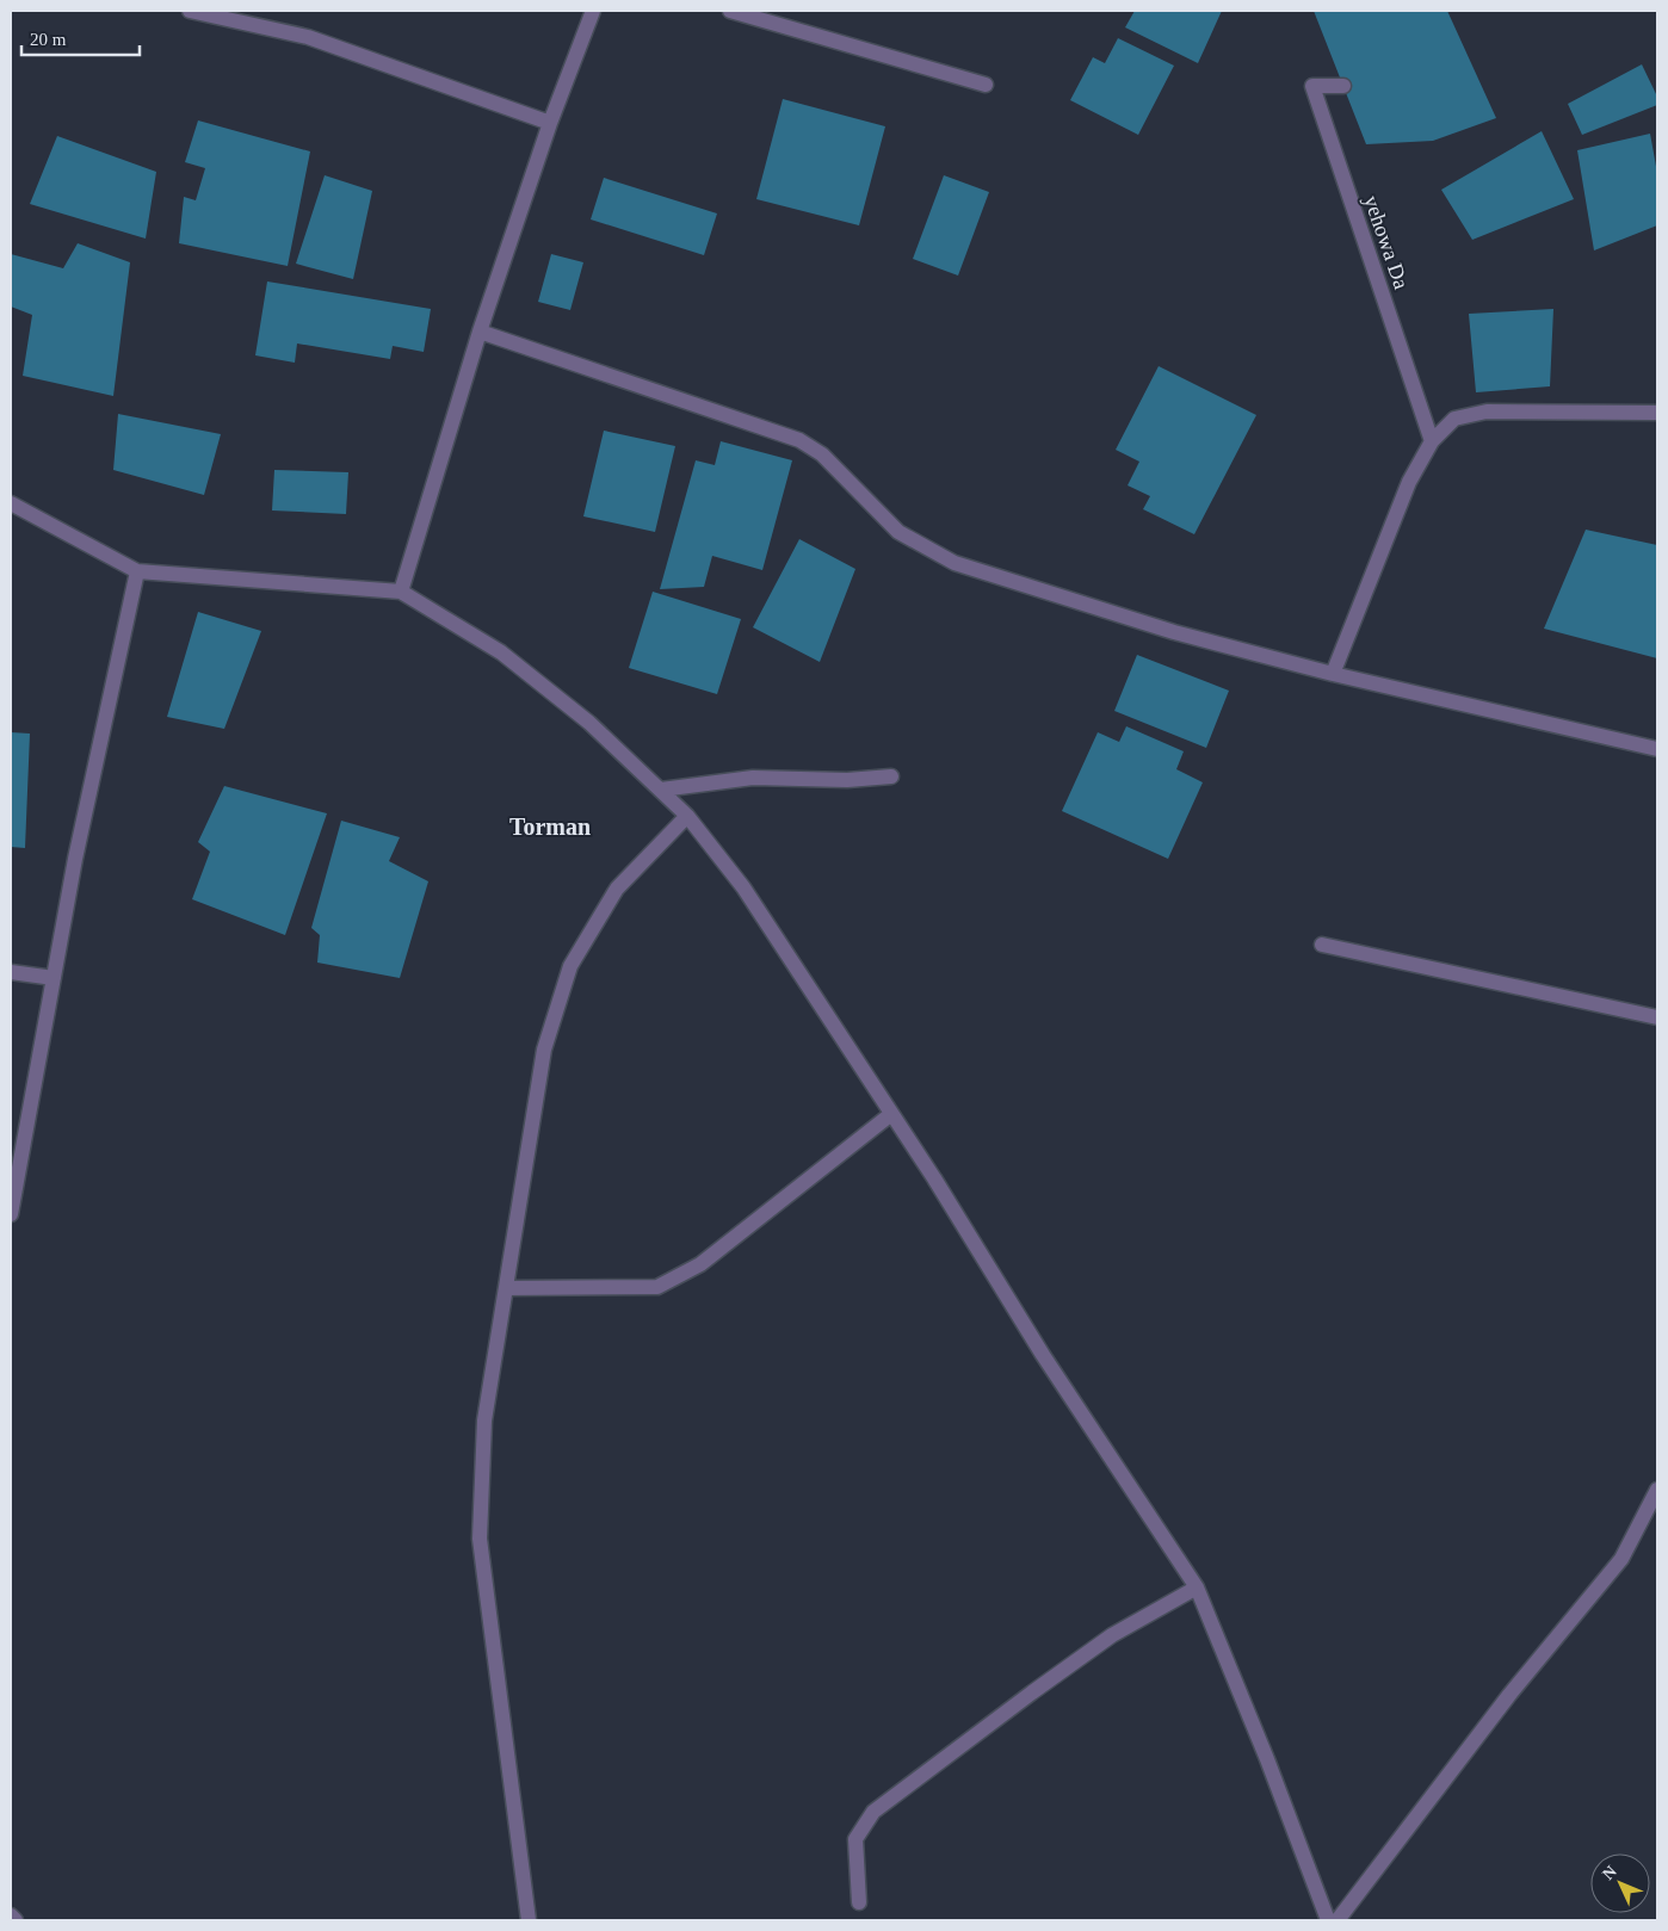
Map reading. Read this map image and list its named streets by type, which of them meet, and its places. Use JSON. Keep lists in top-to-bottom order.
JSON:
{
  "streets": {
    "street": ["yehowa Da"]
  },
  "districts": ["Torman"],
  "scale_bar": "20 m",
  "north": "top left"
}
